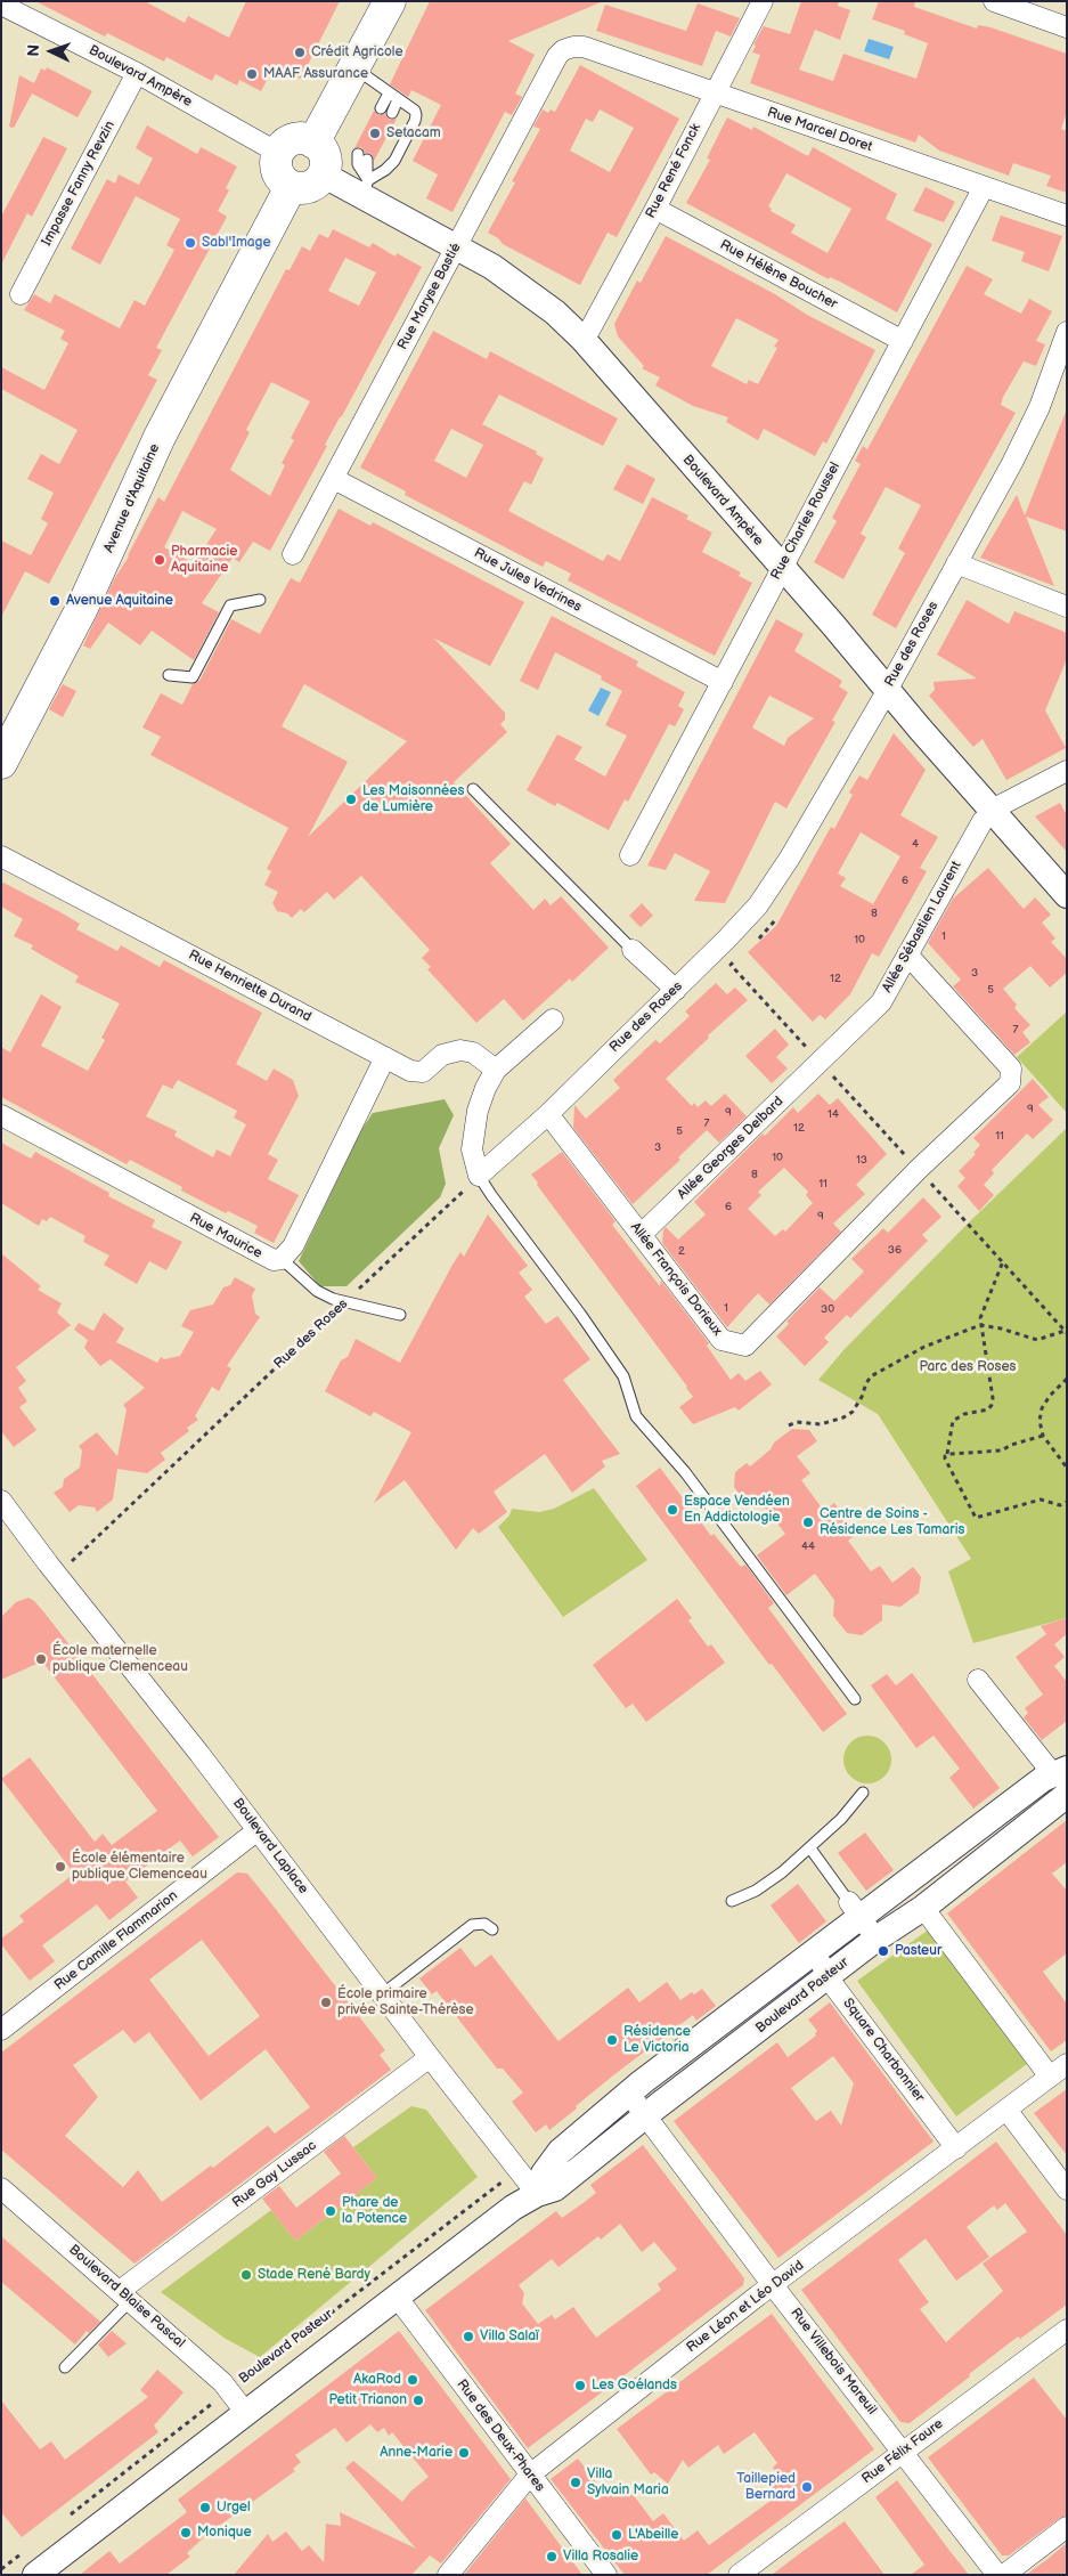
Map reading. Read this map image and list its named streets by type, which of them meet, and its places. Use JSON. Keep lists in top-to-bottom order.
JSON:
{
  "streets": {
    "main road": ["Avenue d'Aquitaine"],
    "street": [
      "Boulevard Ampère",
      "Rue Marcel Doret",
      "Rue René Fonck",
      "Impasse Fanny Revzin",
      "Rue Hélène Boucher",
      "Rue Maryse Bastié",
      "Rue Charles Roussel",
      "Rue Jules Vedrines",
      "Rue des Roses",
      "Allée Sébastien Laurent",
      "Rue Henriette Durand",
      "Allée Georges Delbard",
      "Rue Maurice",
      "Allée François Dorieux",
      "Boulevard Laplace",
      "Rue Camille Flammarion",
      "Boulevard Pasteur",
      "Square Charbonnier",
      "Rue Gay Lussac",
      "Boulevard Blaise Pascal",
      "Rue Léon et Léo David",
      "Rue Villebois Mareuil",
      "Rue des Deux-Phares",
      "Rue Félix Faure"
    ]
  },
  "crossings": [
    ["Boulevard Ampère", "Rue René Fonck"],
    ["Boulevard Ampère", "Impasse Fanny Revzin"],
    ["Boulevard Ampère", "Rue Maryse Bastié"],
    ["Boulevard Ampère", "Rue Charles Roussel"],
    ["Boulevard Ampère", "Rue des Roses"],
    ["Boulevard Ampère", "Allée Sébastien Laurent"],
    ["Rue Marcel Doret", "Rue René Fonck"],
    ["Rue Marcel Doret", "Rue Maryse Bastié"],
    ["Rue Marcel Doret", "Rue Charles Roussel"],
    ["Rue René Fonck", "Rue Hélène Boucher"],
    ["Rue Hélène Boucher", "Rue Charles Roussel"],
    ["Rue Maryse Bastié", "Rue Jules Vedrines"],
    ["Rue Charles Roussel", "Rue Jules Vedrines"],
    ["Rue des Roses", "Allée François Dorieux"],
    ["Rue des Roses", "Boulevard Laplace"],
    ["Allée Sébastien Laurent", "Allée Georges Delbard"],
    ["Rue Henriette Durand", "Rue Maurice"],
    ["Allée Georges Delbard", "Allée François Dorieux"],
    ["Boulevard Laplace", "Rue Camille Flammarion"],
    ["Boulevard Laplace", "Boulevard Pasteur"],
    ["Boulevard Laplace", "Rue Gay Lussac"],
    ["Boulevard Pasteur", "Square Charbonnier"],
    ["Boulevard Pasteur", "Boulevard Blaise Pascal"],
    ["Boulevard Pasteur", "Rue Villebois Mareuil"],
    ["Boulevard Pasteur", "Rue des Deux-Phares"],
    ["Square Charbonnier", "Rue Léon et Léo David"],
    ["Rue Gay Lussac", "Boulevard Blaise Pascal"],
    ["Rue Léon et Léo David", "Rue Villebois Mareuil"],
    ["Rue Léon et Léo David", "Rue des Deux-Phares"],
    ["Rue Villebois Mareuil", "Rue Félix Faure"]
  ],
  "parks": ["Parc des Roses"],
  "places": [
    "Crédit Agricole",
    "MAAF Assurance",
    "Setacam",
    "Sabl'Image",
    "Pharmacie Aquitaine",
    "Avenue Aquitaine",
    "Les Maisonnées de Lumière",
    "Espace Vendéen En Addictologie",
    "Centre de Soins - Résidence Les Tamaris",
    "École maternelle publique Clemenceau",
    "École élémentaire publique Clemenceau",
    "Pasteur",
    "École primaire privée Sainte-Thérèse",
    "Résidence Le Victoria",
    "Phare de la Potence",
    "Stade René Bardy",
    "Villa Salaï",
    "AkaRod",
    "Les Goélands",
    "Petit Trianon",
    "Anne-Marie",
    "Villa Sylvain Maria",
    "Taillepied Bernard",
    "Urgel",
    "Monique",
    "L'Abeille",
    "Villa Rosalie"
  ],
  "house_numbers": [
    "4",
    "6",
    "8",
    "1",
    "10",
    "3",
    "12",
    "5",
    "7",
    "9",
    "9",
    "14",
    "7",
    "12",
    "5",
    "11",
    "3",
    "10",
    "13",
    "8",
    "11",
    "6",
    "9",
    "36",
    "2",
    "1",
    "30",
    "44"
  ],
  "north": "left"
}
